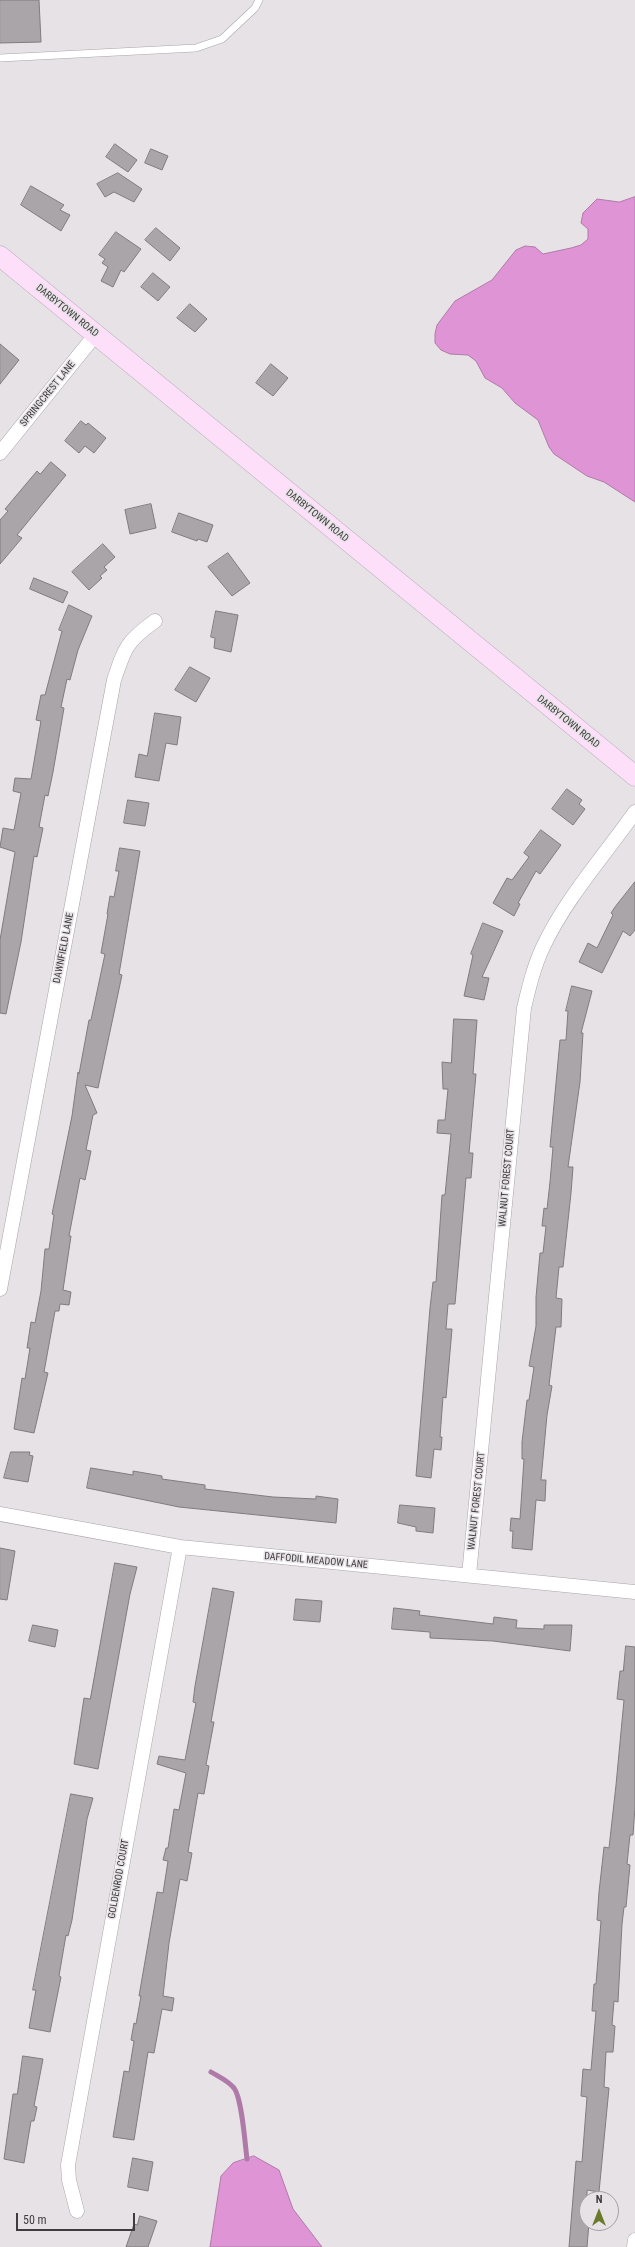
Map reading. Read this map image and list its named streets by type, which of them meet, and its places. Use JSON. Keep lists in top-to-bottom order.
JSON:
{
  "streets": {
    "main road": ["DARBYTOWN ROAD"],
    "street": [
      "SPRINGCREST LANE",
      "DAWNFIELD LANE",
      "WALNUT FOREST COURT",
      "DAFFODIL MEADOW LANE",
      "GOLDENROD COURT"
    ]
  },
  "crossings": [
    ["DARBYTOWN ROAD", "SPRINGCREST LANE"],
    ["WALNUT FOREST COURT", "DAFFODIL MEADOW LANE"],
    ["DAFFODIL MEADOW LANE", "GOLDENROD COURT"]
  ],
  "scale_bar": "50 m",
  "north": "top"
}
